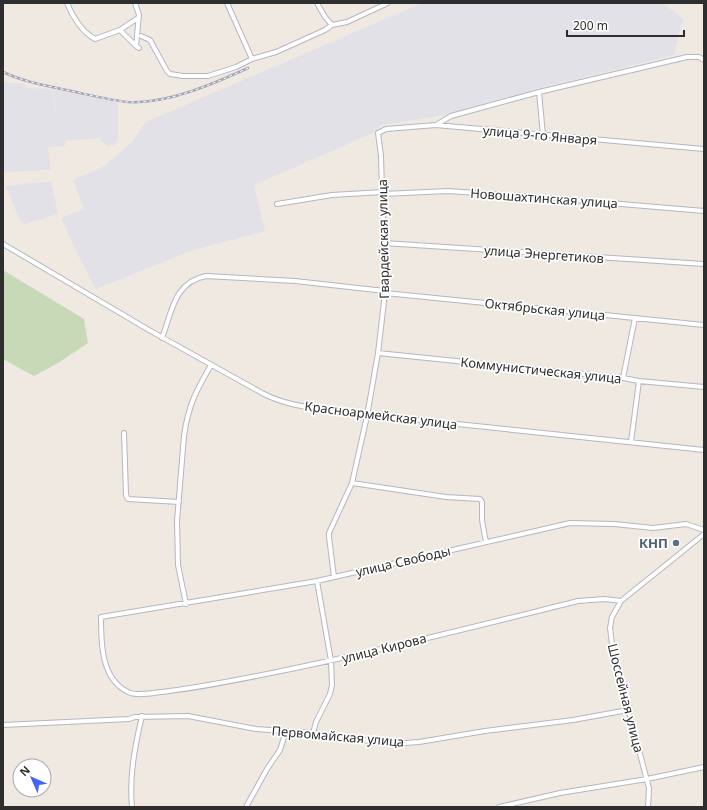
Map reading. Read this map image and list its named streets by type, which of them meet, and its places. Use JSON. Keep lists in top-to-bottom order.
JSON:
{
  "streets": {
    "street": [
      "улица 9-го Января",
      "Новошахтинская улица",
      "Гвардейская улица",
      "улица Энергетиков",
      "Октябрьская улица",
      "Коммунистическая улица",
      "Красноармейская улица",
      "улица Свободы",
      "улица Кирова",
      "Шоссейная улица",
      "Первомайская улица"
    ]
  },
  "crossings": [
    ["улица 9-го Января", "Гвардейская улица"],
    ["Новошахтинская улица", "Гвардейская улица"],
    ["Гвардейская улица", "улица Энергетиков"],
    ["Гвардейская улица", "Октябрьская улица"],
    ["Гвардейская улица", "Коммунистическая улица"],
    ["Гвардейская улица", "Красноармейская улица"],
    ["Гвардейская улица", "улица Свободы"],
    ["Октябрьская улица", "Красноармейская улица"],
    ["улица Свободы", "улица Кирова"],
    ["улица Кирова", "Шоссейная улица"],
    ["Шоссейная улица", "Первомайская улица"]
  ],
  "places": ["КНП"],
  "scale_bar": "200 m",
  "north": "top left"
}
